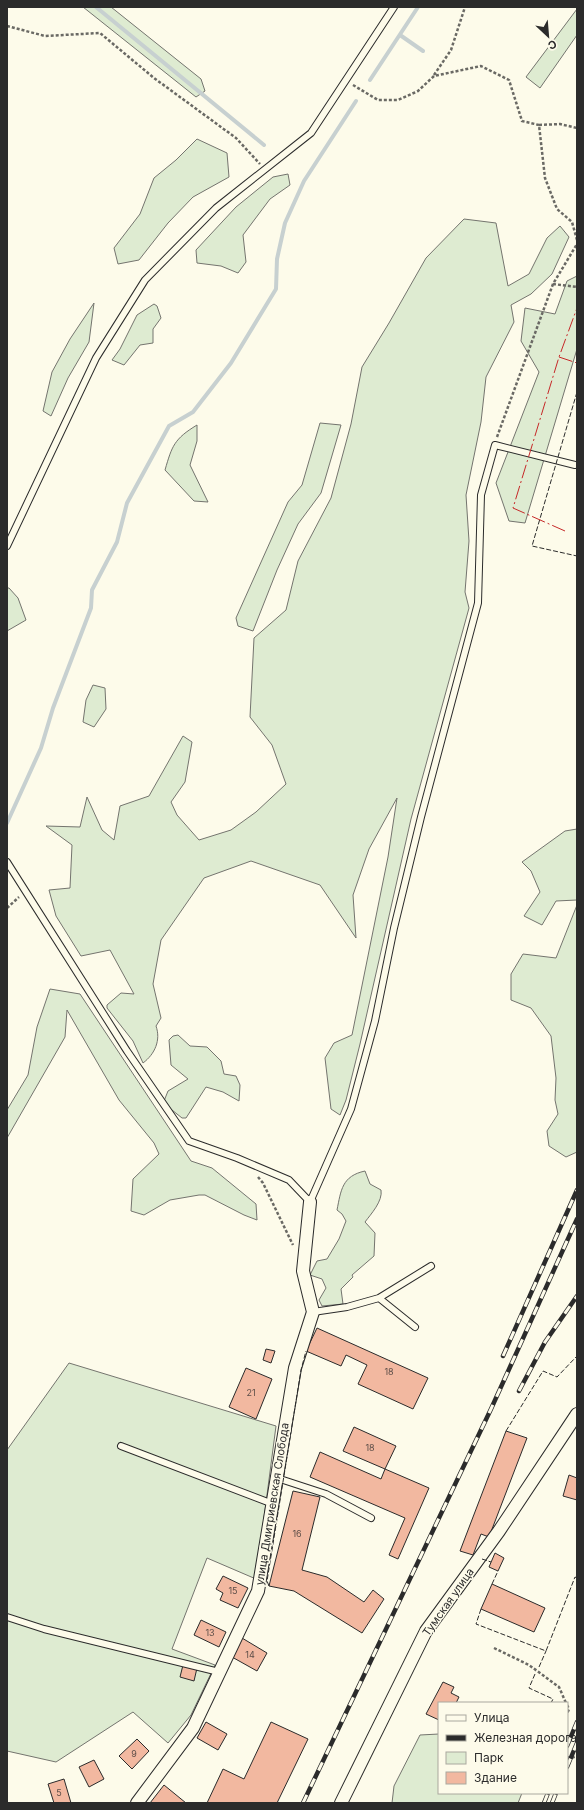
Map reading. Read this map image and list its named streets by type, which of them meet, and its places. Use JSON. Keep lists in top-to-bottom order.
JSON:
{
  "streets": {
    "street": ["улица Дмитриевская Слобода", "Тумская улица"]
  },
  "house_numbers": [
    "18",
    "21",
    "18",
    "16",
    "15",
    "13",
    "14",
    "9",
    "5"
  ],
  "legend": [
    "Улица",
    "Железная дорога",
    "Парк",
    "Здание"
  ],
  "north": "bottom right"
}
